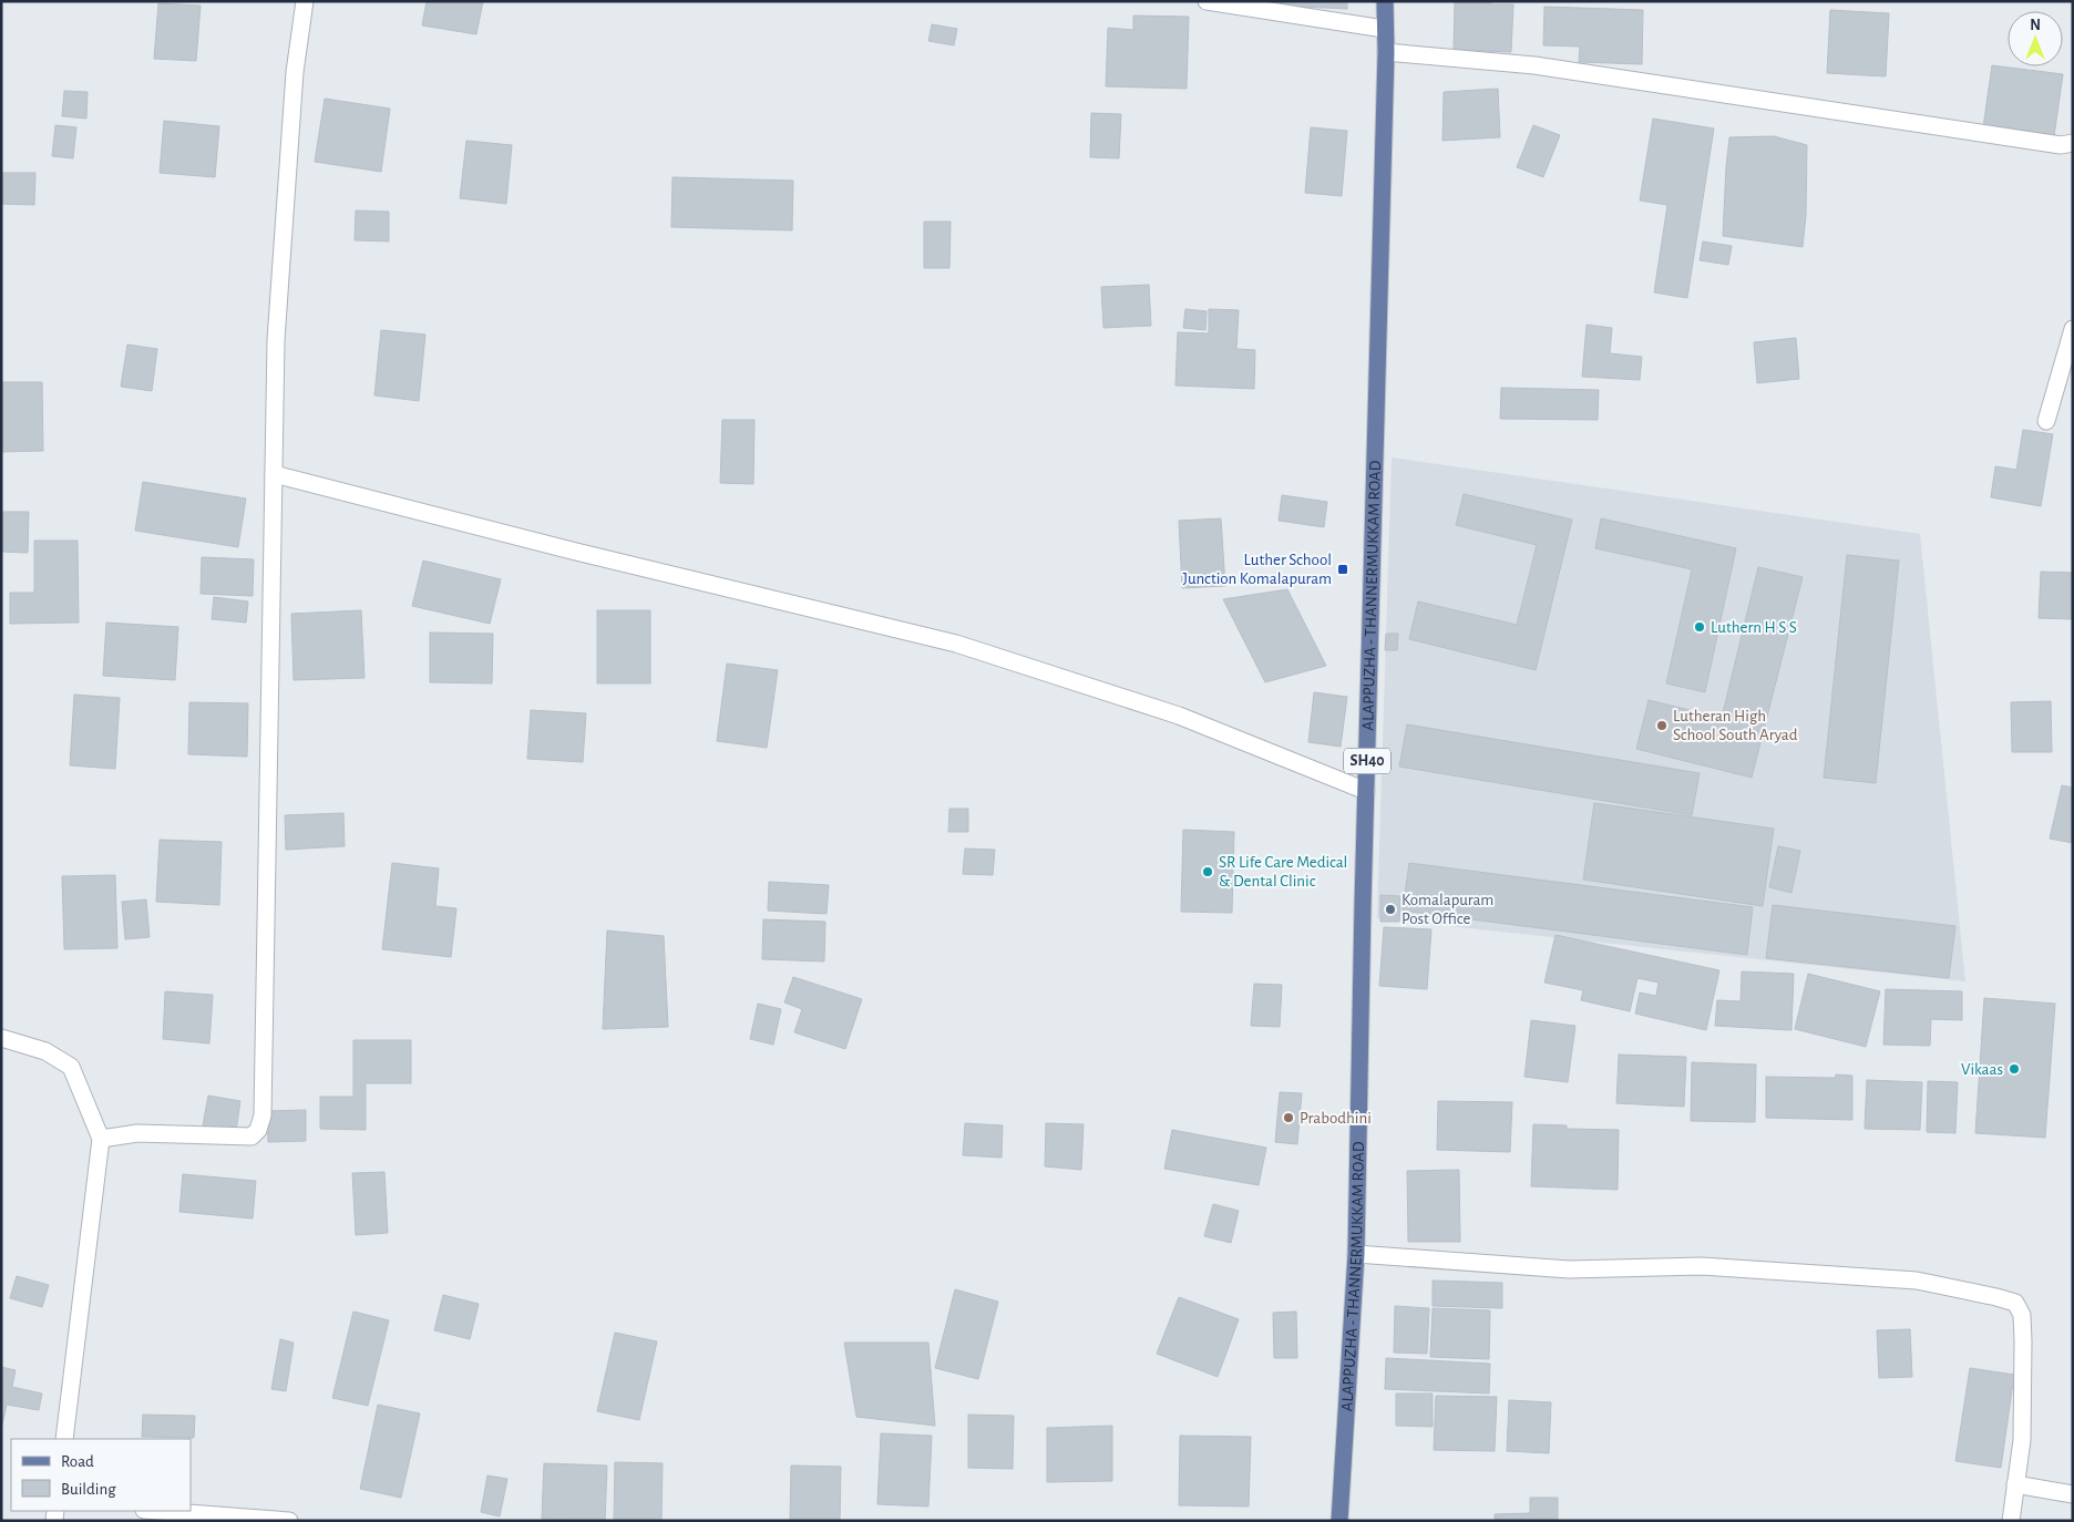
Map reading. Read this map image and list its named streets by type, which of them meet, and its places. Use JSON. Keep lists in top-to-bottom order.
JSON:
{
  "streets": {
    "main road": ["ALAPPUZHA - THANNERMUKKAM ROAD", "SH40"]
  },
  "places": {
    "transit": ["Luther School Junction Komalapuram"],
    "other": [
      "Luthern H S S",
      "Lutheran High School South Aryad",
      "SR Life Care Medical & Dental Clinic",
      "Komalapuram Post Office",
      "Vikaas",
      "Prabodhini"
    ]
  },
  "legend": ["Road", "Building"],
  "north": "top"
}
